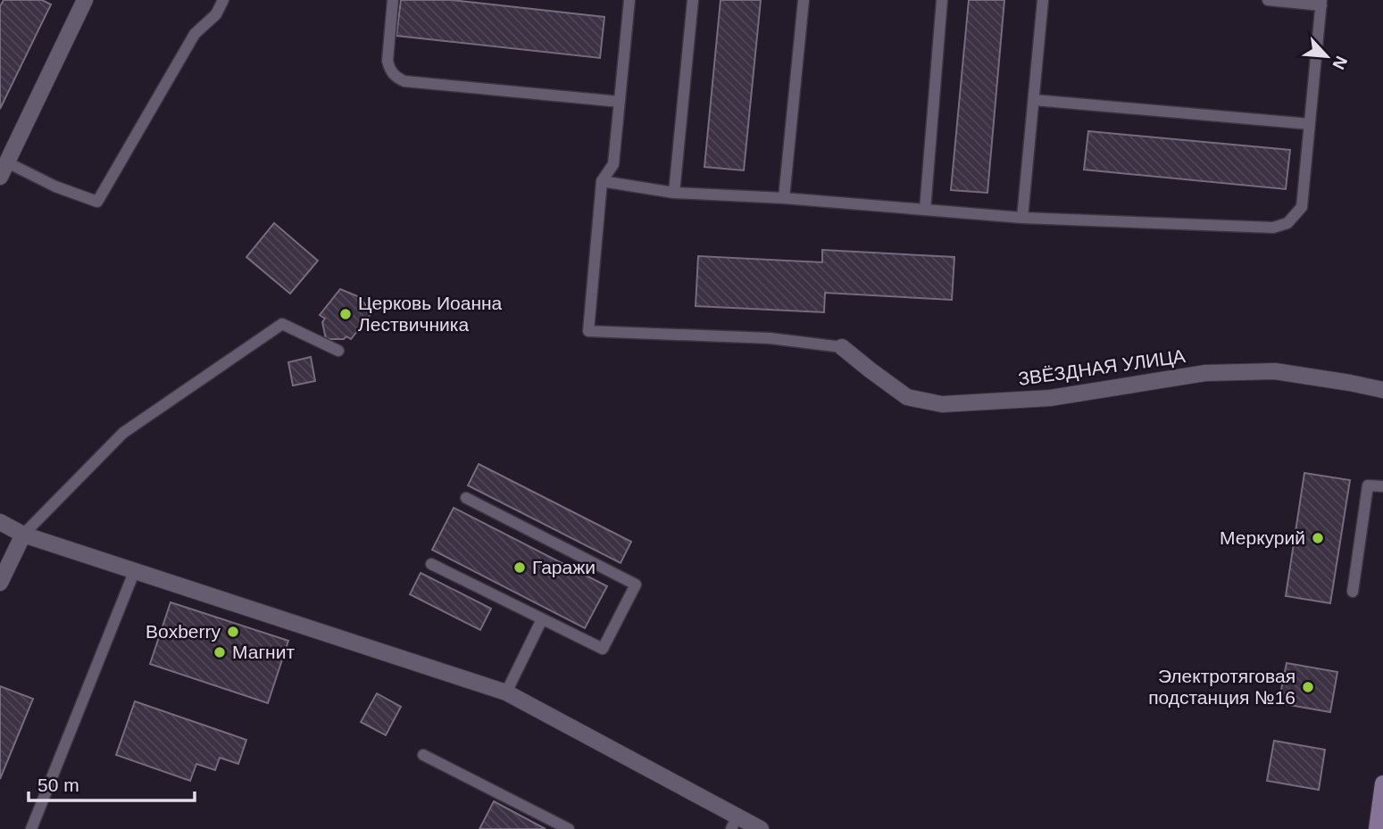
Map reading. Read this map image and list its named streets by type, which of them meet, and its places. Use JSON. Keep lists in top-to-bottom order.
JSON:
{
  "streets": {
    "street": ["ЗВЁЗДНАЯ УЛИЦА"]
  },
  "places": [
    "Церковь Иоанна Лествичника",
    "Меркурий",
    "Гаражи",
    "Boxberry",
    "Магнит",
    "Электротяговая подстанция №16"
  ],
  "scale_bar": "50 m",
  "north": "bottom right"
}
